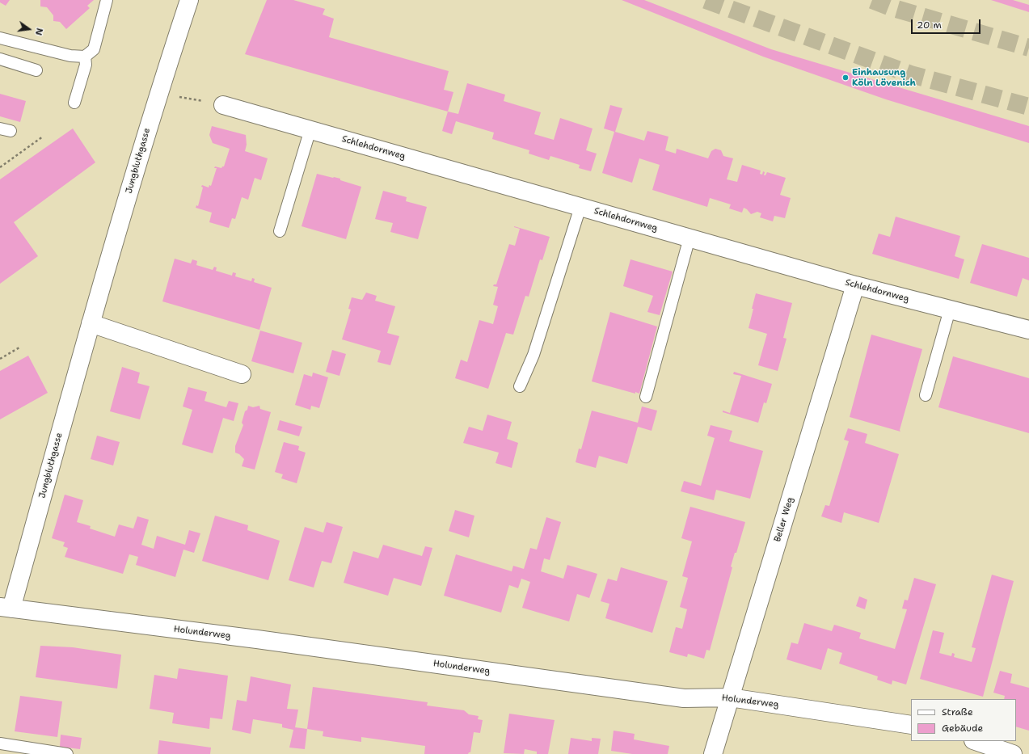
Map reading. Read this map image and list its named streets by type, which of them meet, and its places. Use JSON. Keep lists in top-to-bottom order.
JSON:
{
  "streets": {
    "street": [
      "Schlehdornweg",
      "Jungbluthgasse",
      "Beller Weg",
      "Holunderweg"
    ]
  },
  "crossings": [
    ["Schlehdornweg", "Beller Weg"],
    ["Jungbluthgasse", "Holunderweg"],
    ["Beller Weg", "Holunderweg"]
  ],
  "places": ["Einhausung Köln Lövenich"],
  "legend": ["Straße", "Gebäude"],
  "scale_bar": "20 m",
  "north": "right"
}
